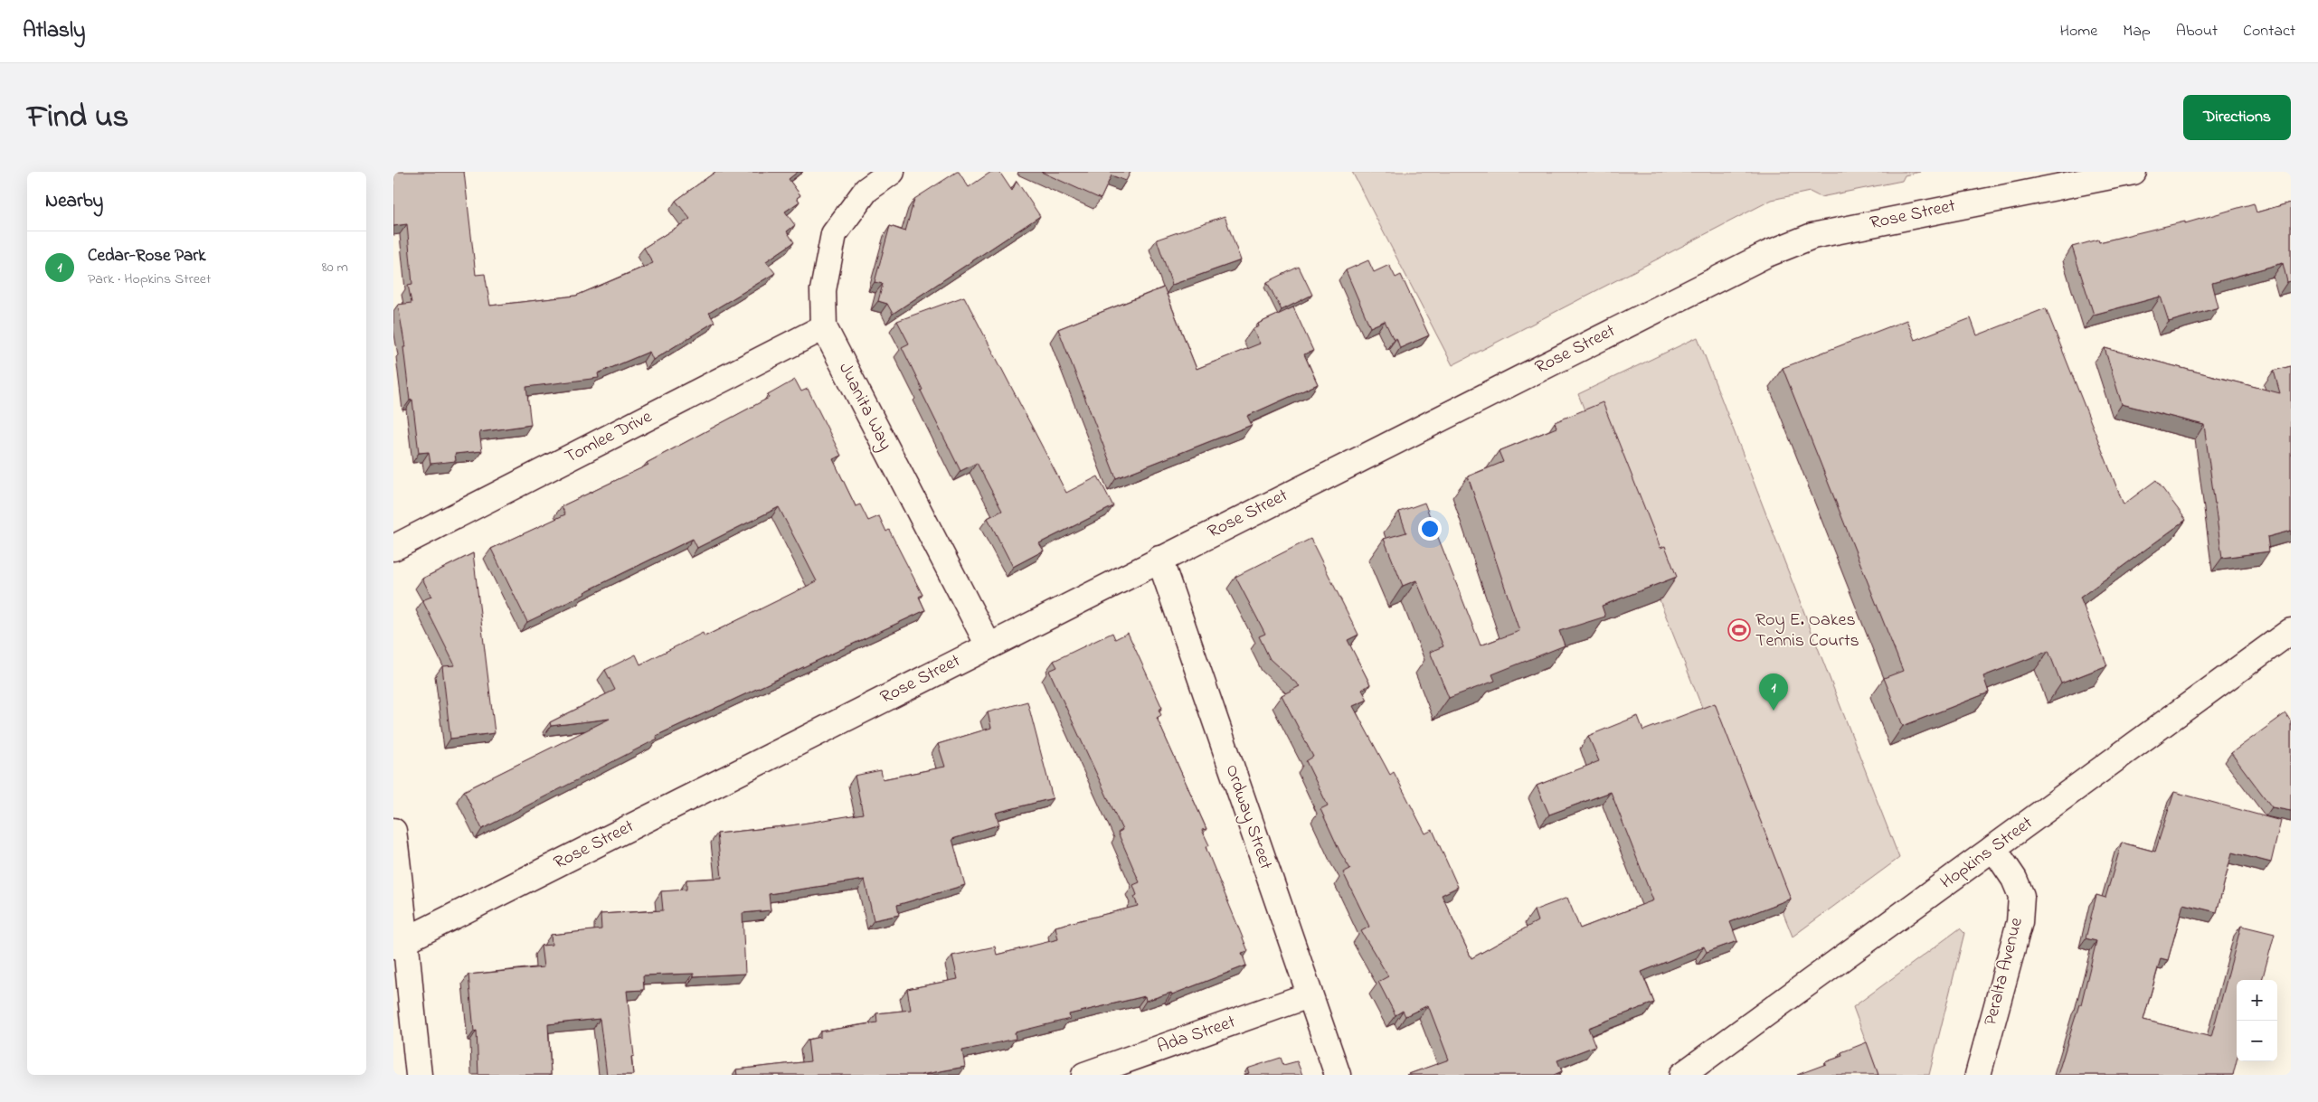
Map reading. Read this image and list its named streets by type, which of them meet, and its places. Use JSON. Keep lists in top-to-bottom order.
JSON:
{
  "streets": {
    "street": [
      "Rose Street",
      "Juanita Way",
      "Tomlee Drive",
      "Ordway Street",
      "Hopkins Street",
      "Peralta Avenue",
      "Ada Street"
    ]
  },
  "crossings": [
    ["Rose Street", "Juanita Way"],
    ["Rose Street", "Ordway Street"],
    ["Juanita Way", "Tomlee Drive"],
    ["Ordway Street", "Ada Street"],
    ["Hopkins Street", "Peralta Avenue"]
  ],
  "places": {
    "sports": ["Roy E. Oakes Tennis Courts"]
  },
  "page": {
    "header": "Atlasly",
    "nav": [
      "Home",
      "Map",
      "About",
      "Contact"
    ],
    "title": "Find us",
    "buttons": "Directions",
    "heading": "Nearby",
    "list": [
      {
        "mark": "1",
        "name": "Cedar-Rose Park",
        "note": "Park · Hopkins Street",
        "value": "80 m"
      }
    ],
    "pins": "1",
    "map_buttons": ["+", "−"]
  }
}
